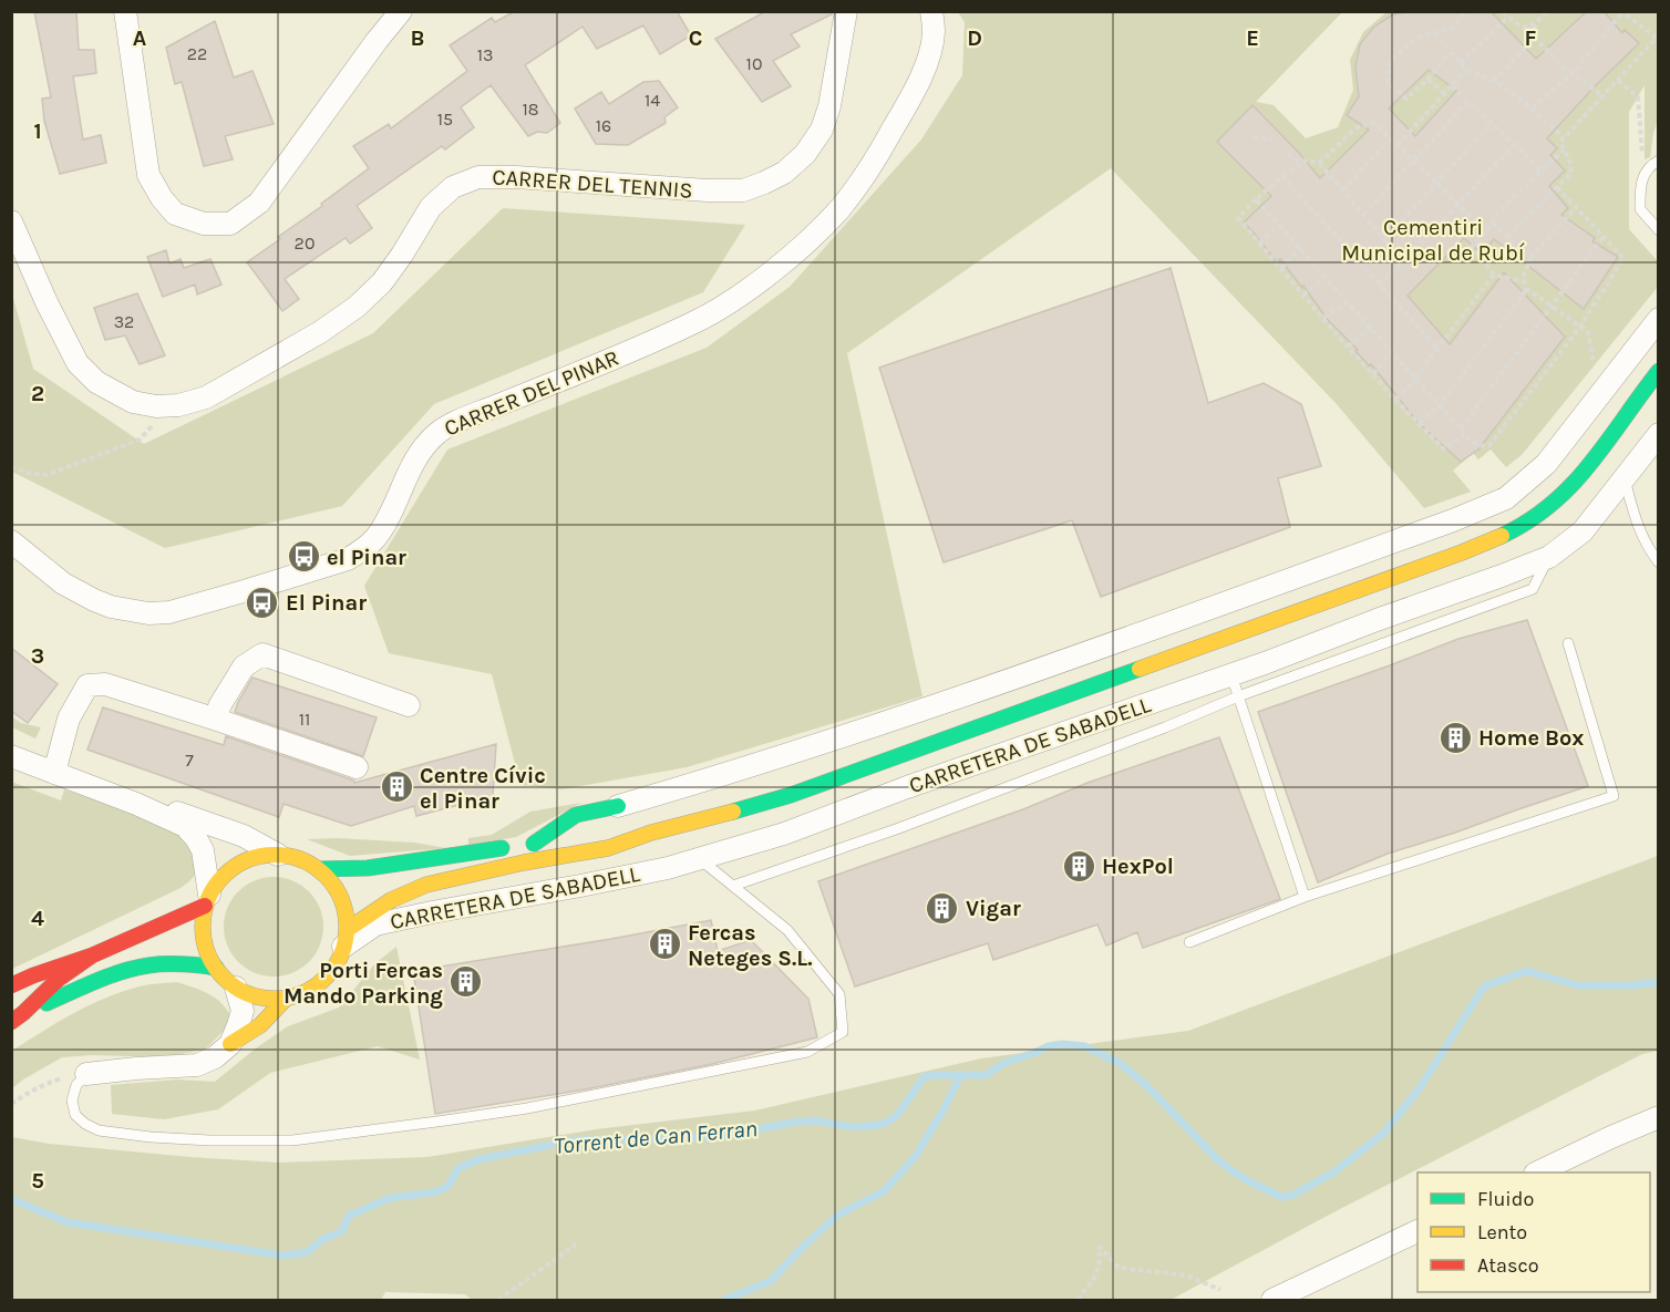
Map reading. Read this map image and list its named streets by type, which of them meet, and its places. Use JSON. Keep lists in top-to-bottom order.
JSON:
{
  "streets": {
    "street": ["CARRER DEL TENNIS", "CARRER DEL PINAR", "CARRETERA DE SABADELL"]
  },
  "water": ["Torrent de Can Ferran"],
  "parks": ["Cementiri Municipal de Rubí"],
  "places": {
    "bus stop": ["el Pinar", "El Pinar"],
    "building": [
      "Home Box",
      "Centre Cívic el Pinar",
      "HexPol",
      "Vigar",
      "Fercas Neteges S.L.",
      "Porti Fercas Mando Parking"
    ]
  },
  "house_numbers": [
    "22",
    "13",
    "10",
    "14",
    "18",
    "15",
    "16",
    "20",
    "32",
    "11",
    "7"
  ],
  "legend": ["Fluido", "Lento", "Atasco"],
  "grid": {
    "columns": [
      "A",
      "B",
      "C",
      "D",
      "E",
      "F"
    ],
    "rows": [
      "1",
      "2",
      "3",
      "4",
      "5"
    ]
  }
}
